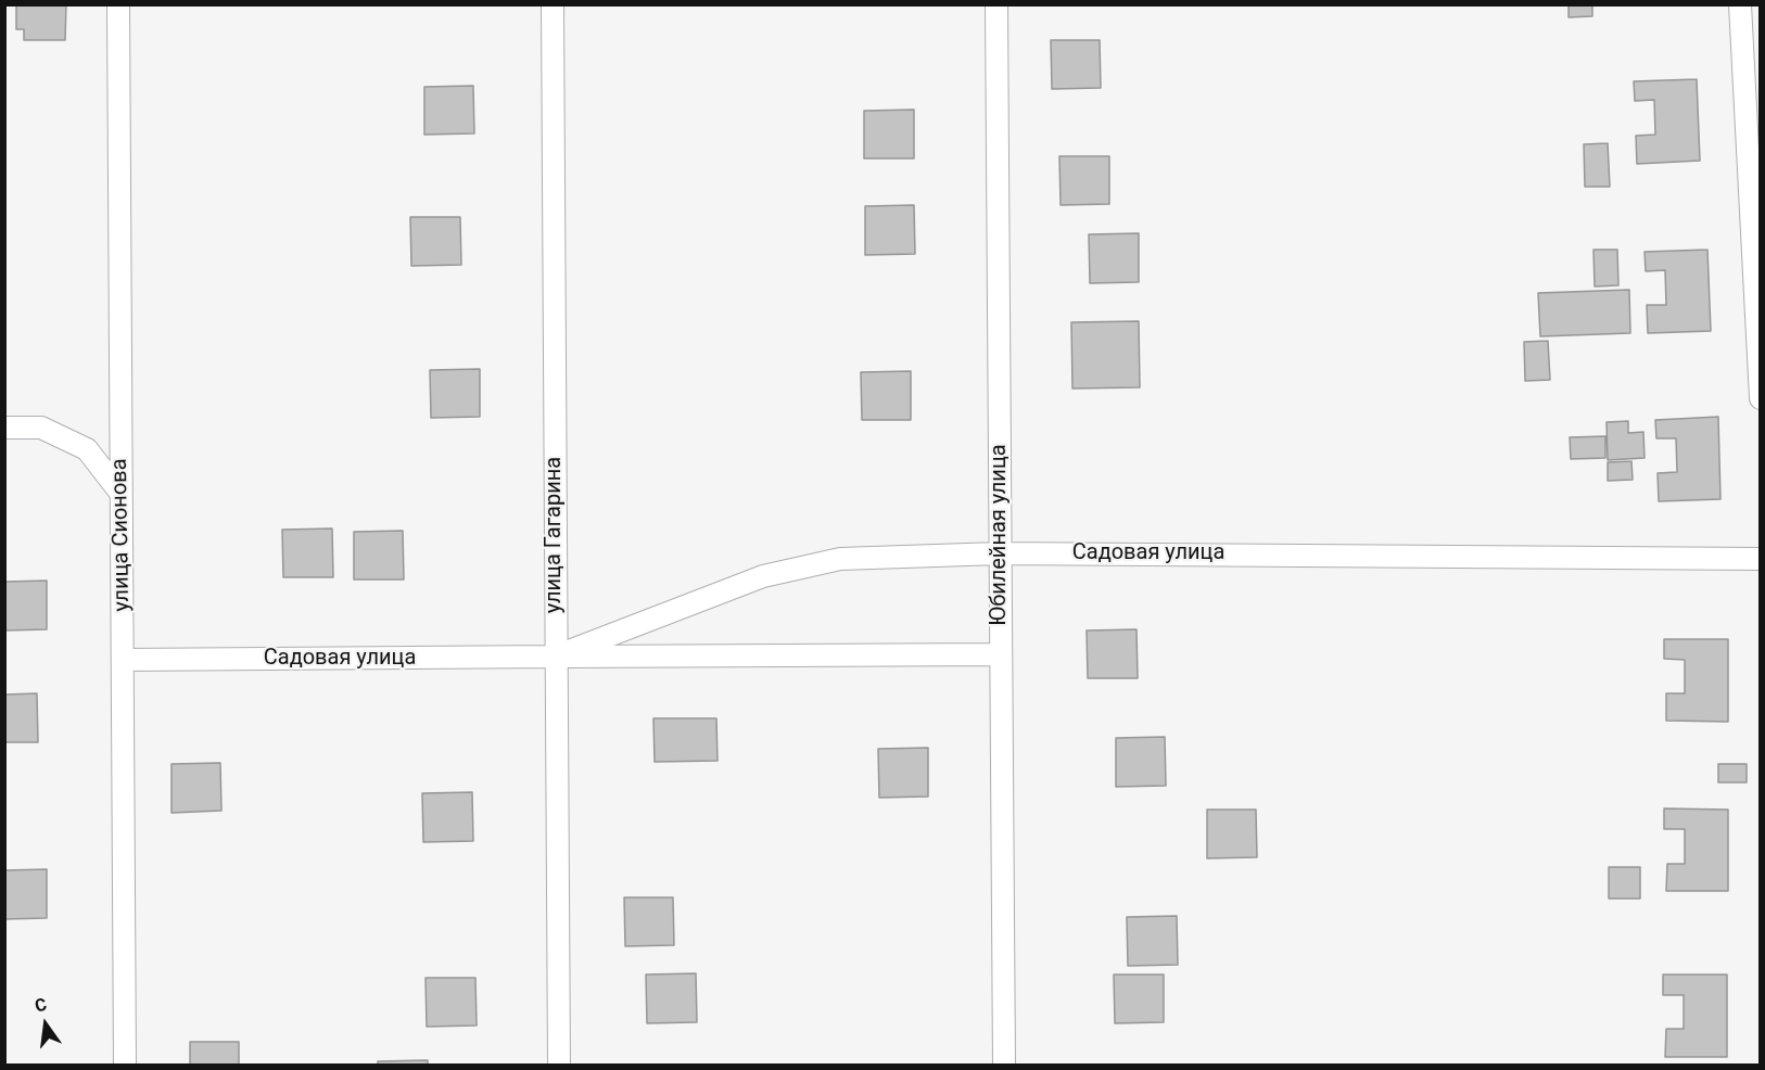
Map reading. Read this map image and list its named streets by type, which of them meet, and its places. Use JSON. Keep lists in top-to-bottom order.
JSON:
{
  "streets": {
    "street": [
      "улица Сионова",
      "улица Гагарина",
      "Юбилейная улица",
      "Садовая улица"
    ]
  },
  "crossings": [
    ["улица Сионова", "Садовая улица"],
    ["улица Гагарина", "Садовая улица"],
    ["Юбилейная улица", "Садовая улица"]
  ],
  "north": "top"
}
